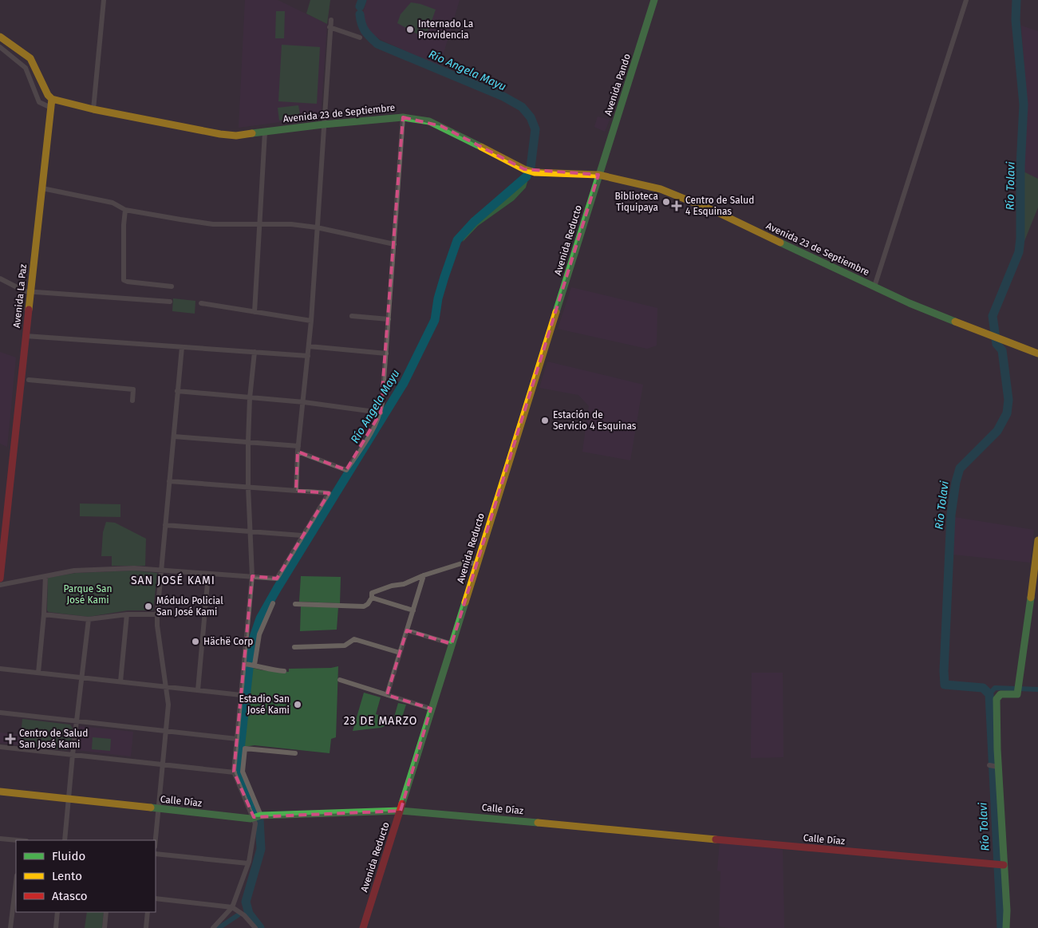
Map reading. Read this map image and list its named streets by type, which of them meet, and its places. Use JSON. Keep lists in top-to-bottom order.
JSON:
{
  "streets": {
    "main road": [
      "Avenida Pando",
      "Avenida 23 de Septiembre",
      "Avenida Reducto",
      "Avenida La Paz",
      "Calle Díaz"
    ]
  },
  "crossings": [
    ["Avenida Pando", "Avenida 23 de Septiembre"],
    ["Avenida Pando", "Avenida Reducto"],
    ["Avenida 23 de Septiembre", "Avenida Reducto"],
    ["Avenida 23 de Septiembre", "Avenida La Paz"],
    ["Avenida Reducto", "Calle Díaz"]
  ],
  "districts": ["SAN JOSÉ KAMI", "23 DE MARZO"],
  "water": ["Río Angela Mayu", "Río Tolavi"],
  "parks": ["Parque San José Kami"],
  "places": {
    "other": [
      "Internado La Providencia",
      "Biblioteca Tiquipaya",
      "Estación de Servicio 4 Esquinas",
      "Módulo Policial San José Kami",
      "Hächë Corp",
      "Estadio San José Kami"
    ],
    "health": ["Centro de Salud 4 Esquinas", "Centro de Salud San José Kami"]
  },
  "legend": ["Fluido", "Lento", "Atasco"]
}
